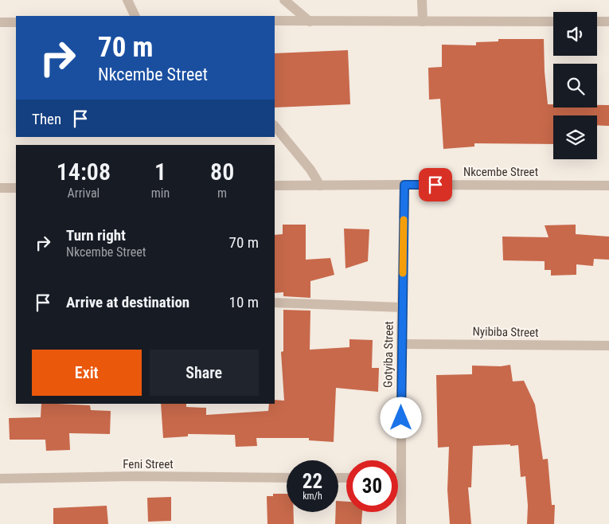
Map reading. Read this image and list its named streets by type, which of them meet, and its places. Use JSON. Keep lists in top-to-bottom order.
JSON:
{
  "streets": {
    "street": [
      "Nkcembe Street",
      "Nyibiba Street",
      "Gotyiba Street",
      "Feni Street"
    ]
  },
  "crossings": [
    ["Nkcembe Street", "Gotyiba Street"],
    ["Nyibiba Street", "Gotyiba Street"]
  ],
  "page": {
    "turn": ["70 m", "Nkcembe Street"],
    "then": "Then",
    "eta": [
      "14:08",
      "Arrival",
      "1",
      "min",
      "80",
      "m"
    ],
    "list": [
      {
        "name": "Turn right",
        "note": "Nkcembe Street",
        "value": "70 m"
      },
      {
        "name": "Arrive at destination",
        "value": "10 m"
      }
    ],
    "buttons": ["Exit", "Share"],
    "speed": "22 km/h",
    "limit": "30"
  }
}
